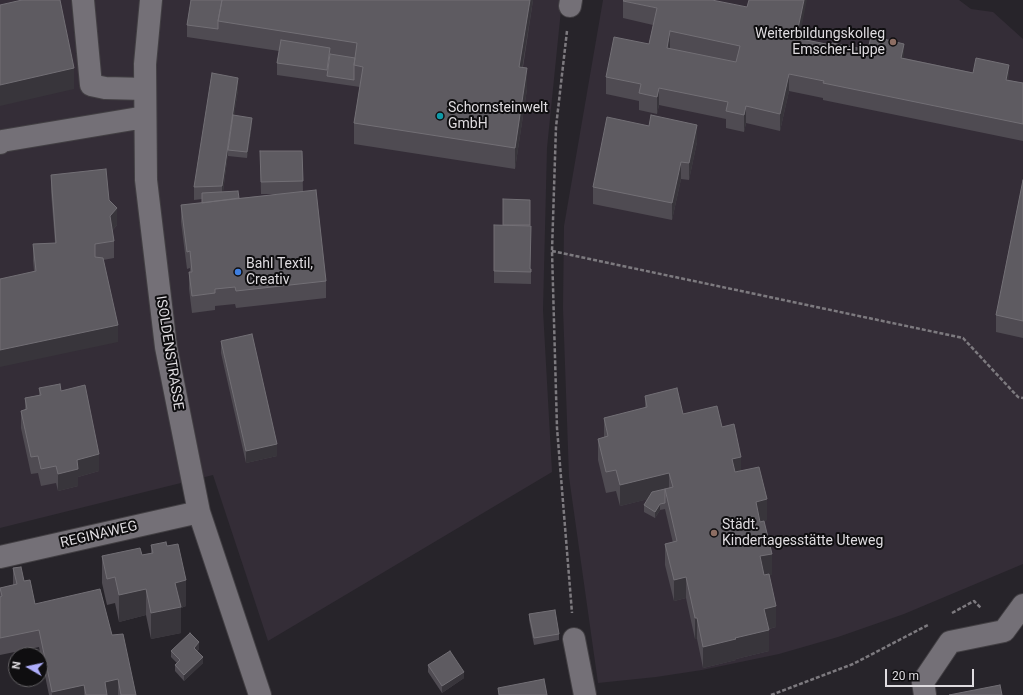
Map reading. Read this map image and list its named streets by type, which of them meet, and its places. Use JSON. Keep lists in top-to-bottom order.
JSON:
{
  "streets": {
    "street": ["ISOLDENSTRASSE", "REGINAWEG"]
  },
  "crossings": [
    ["ISOLDENSTRASSE", "REGINAWEG"]
  ],
  "places": [
    "Weiterbildungskolleg Emscher-Lippe",
    "Schornsteinwelt GmbH",
    "Bahl Textil, Creativ",
    "Städt. Kindertagesstätte Uteweg"
  ],
  "scale_bar": "20 m",
  "north": "left"
}
